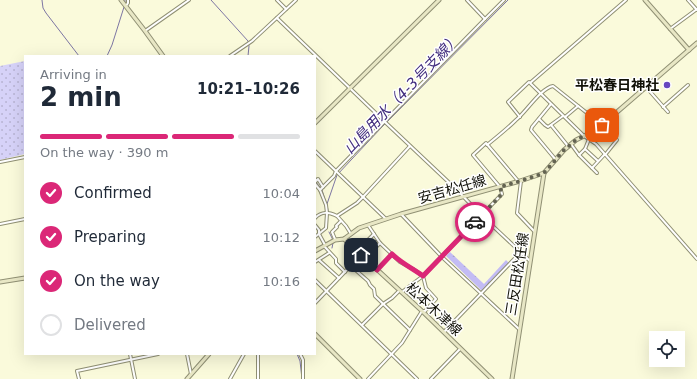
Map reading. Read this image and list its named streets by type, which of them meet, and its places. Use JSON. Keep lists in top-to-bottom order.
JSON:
{
  "streets": {
    "main road": ["安吉松任線", "三反田松任線", "松本木津線"]
  },
  "crossings": [
    ["安吉松任線", "三反田松任線"],
    ["安吉松任線", "松本木津線"]
  ],
  "water": ["山島用水（4-3号支線）"],
  "places": ["平松春日神社"],
  "page": {
    "heading": ["2 min", "Arriving in", "10:21–10:26"],
    "bar": "On the way · 390 m",
    "list": [
      ["Confirmed", "10:04"],
      ["Preparing", "10:12"],
      ["On the way", "10:16"],
      "Delivered"
    ]
  }
}
